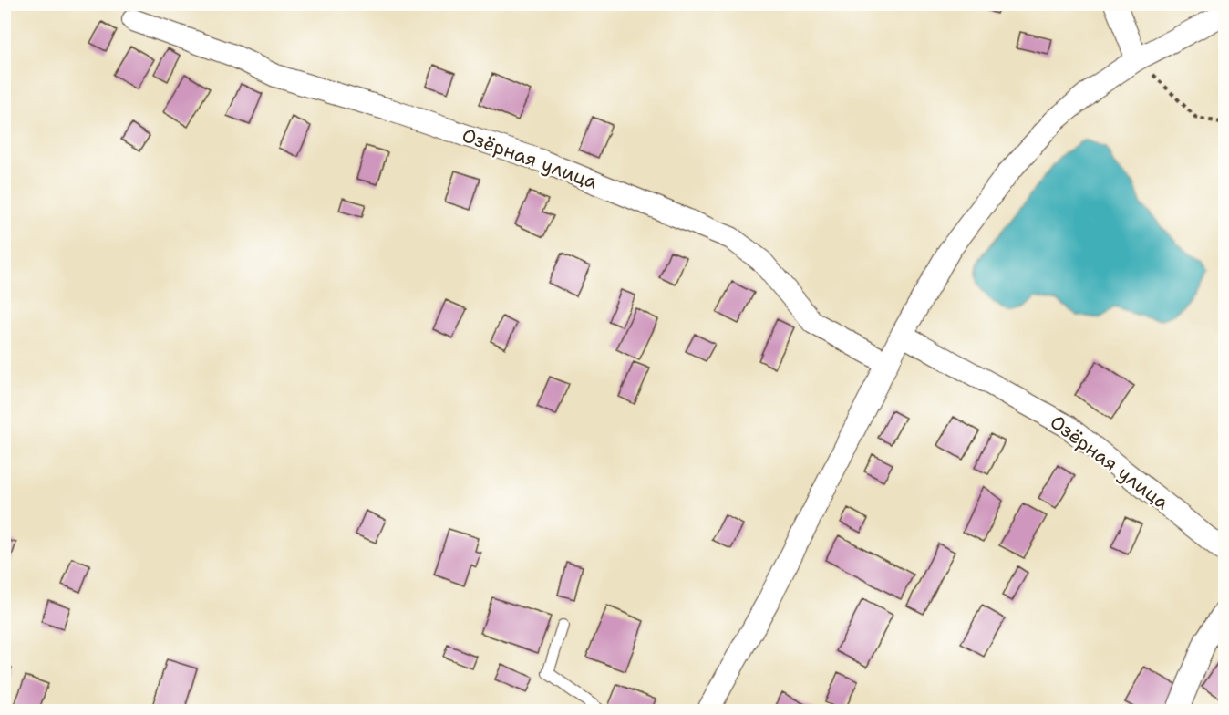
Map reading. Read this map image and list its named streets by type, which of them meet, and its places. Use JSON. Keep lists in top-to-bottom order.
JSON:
{
  "streets": {
    "street": ["Озёрная улица"]
  }
}
